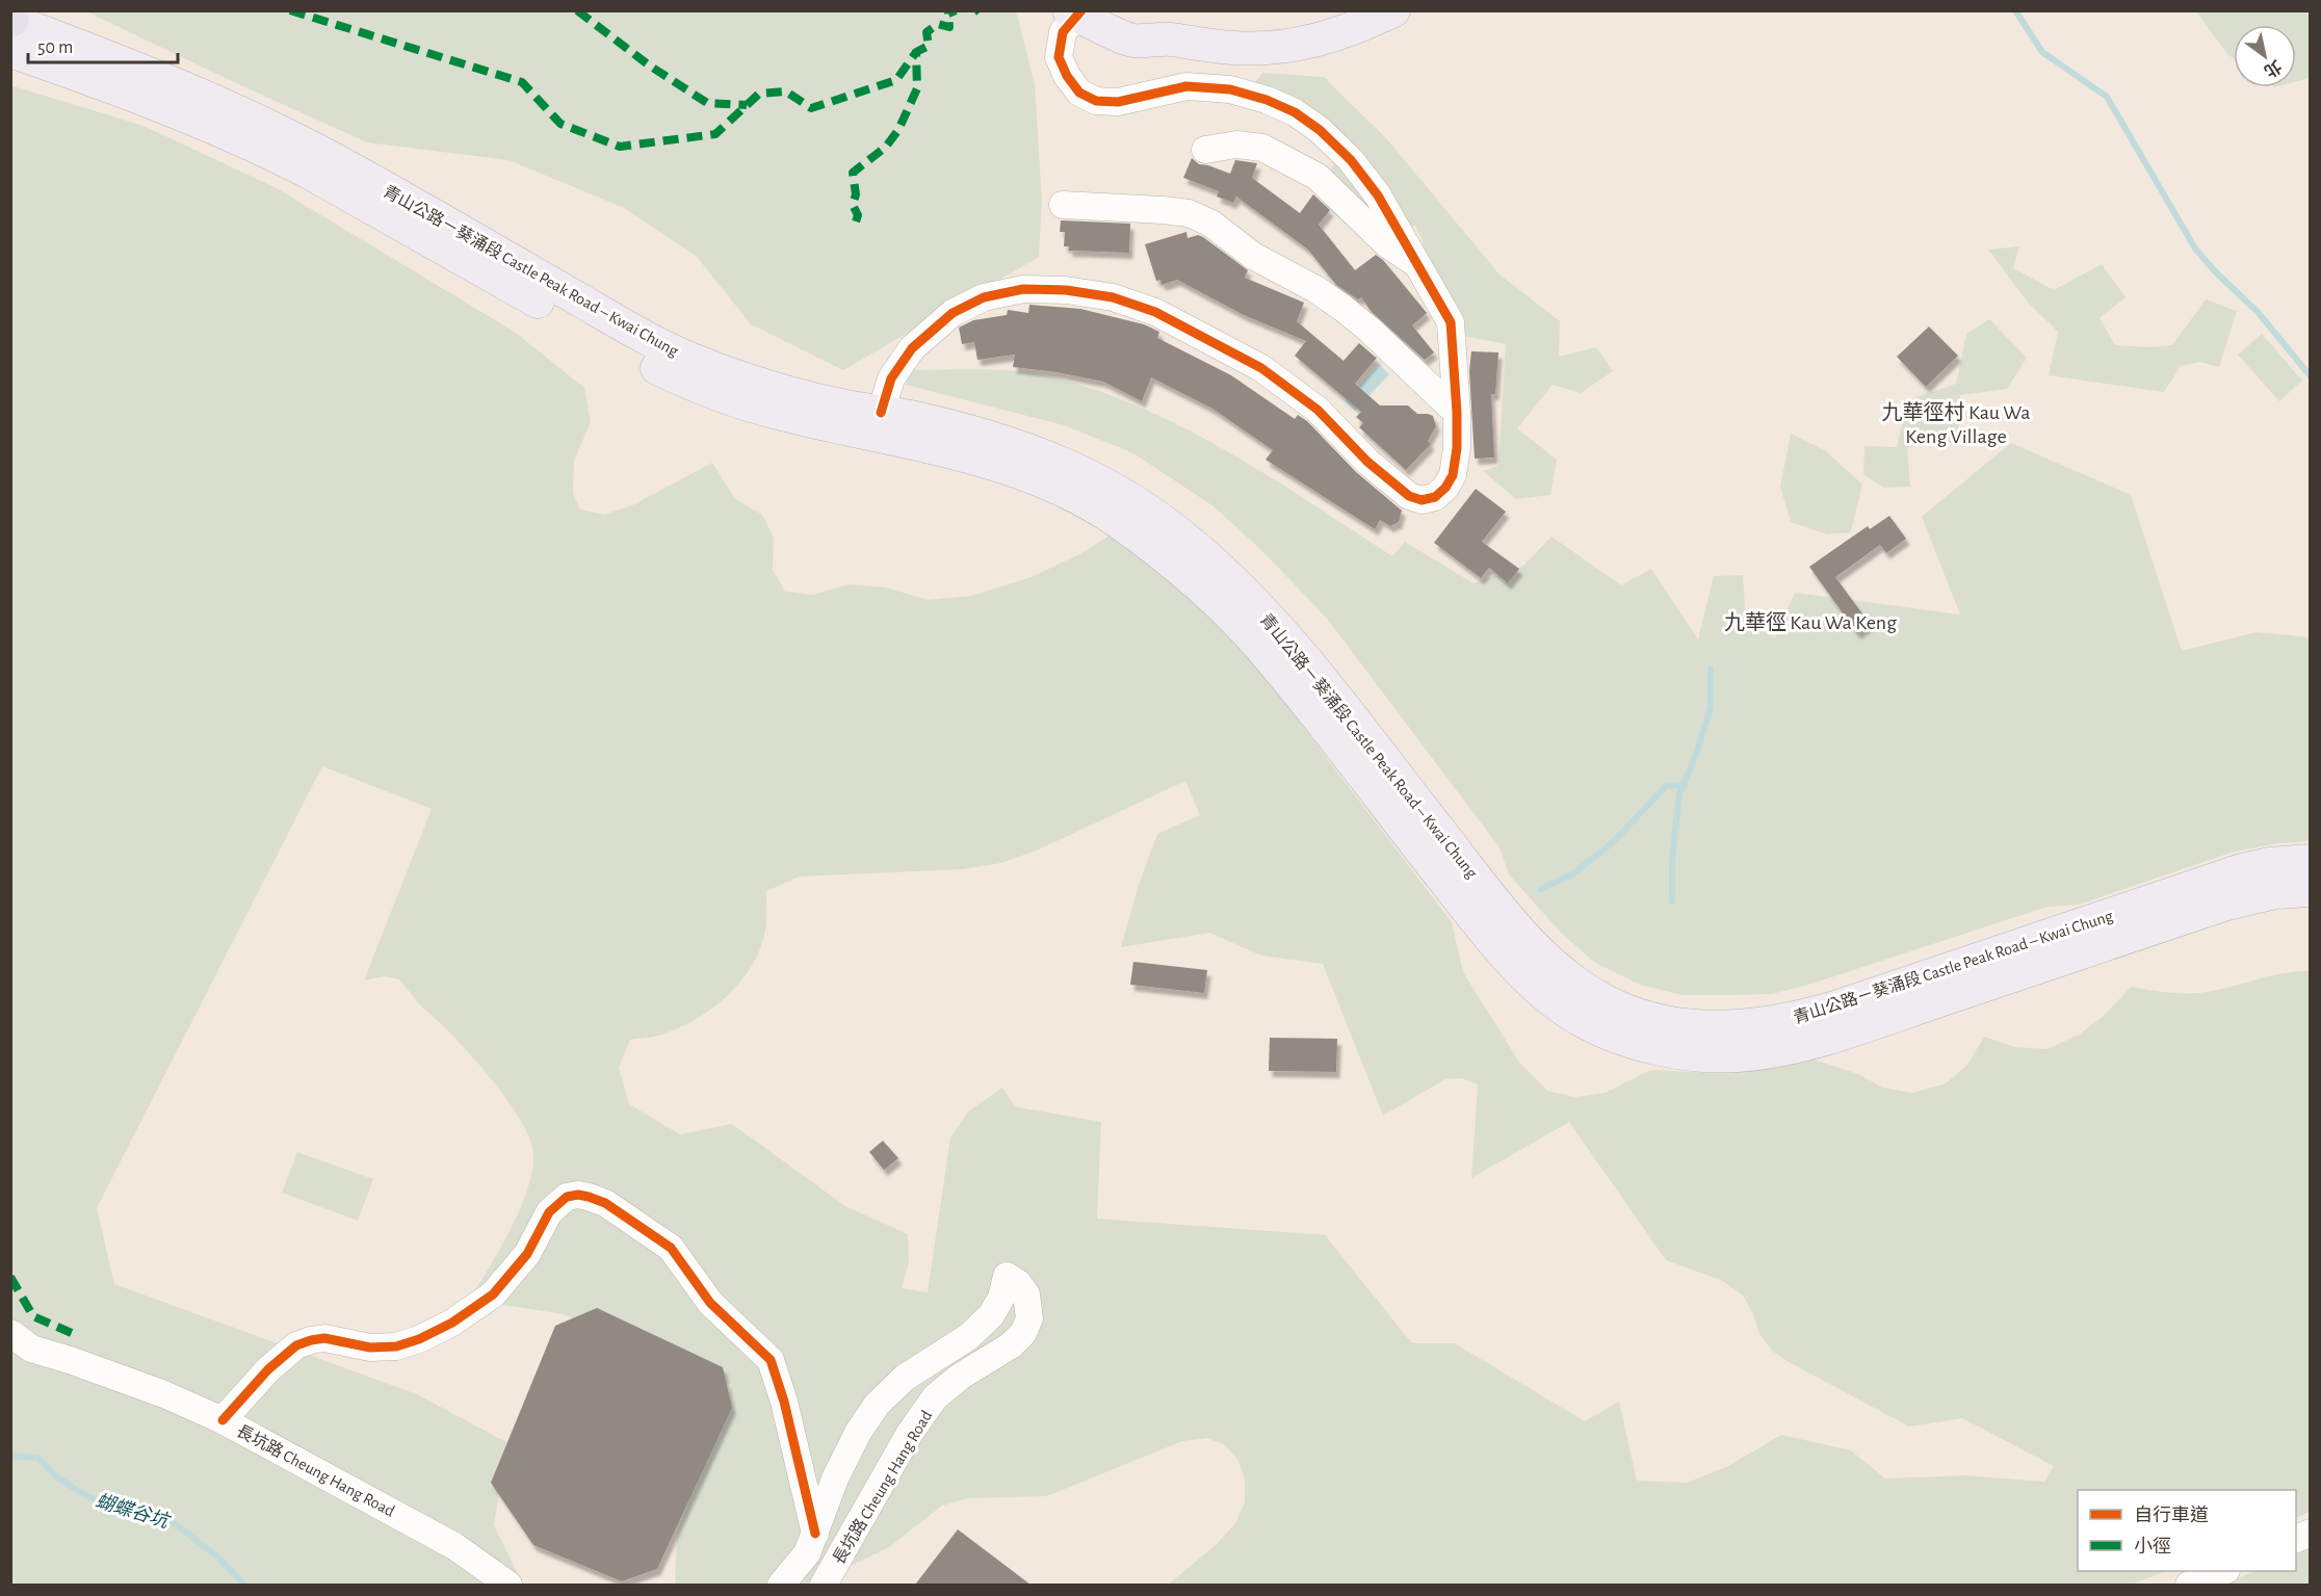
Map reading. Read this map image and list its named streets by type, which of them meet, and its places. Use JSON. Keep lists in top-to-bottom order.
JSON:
{
  "streets": {
    "main road": ["青山公路－葵涌段 Castle Peak Road – Kwai Chung"],
    "street": ["長坑路 Cheung Hang Road"]
  },
  "districts": ["九華徑村 Kau Wa Keng Village", "九華徑 Kau Wa Keng"],
  "water": ["蝴蝶谷坑"],
  "legend": ["自行車道", "小徑"],
  "scale_bar": "50 m",
  "north": "bottom right"
}
